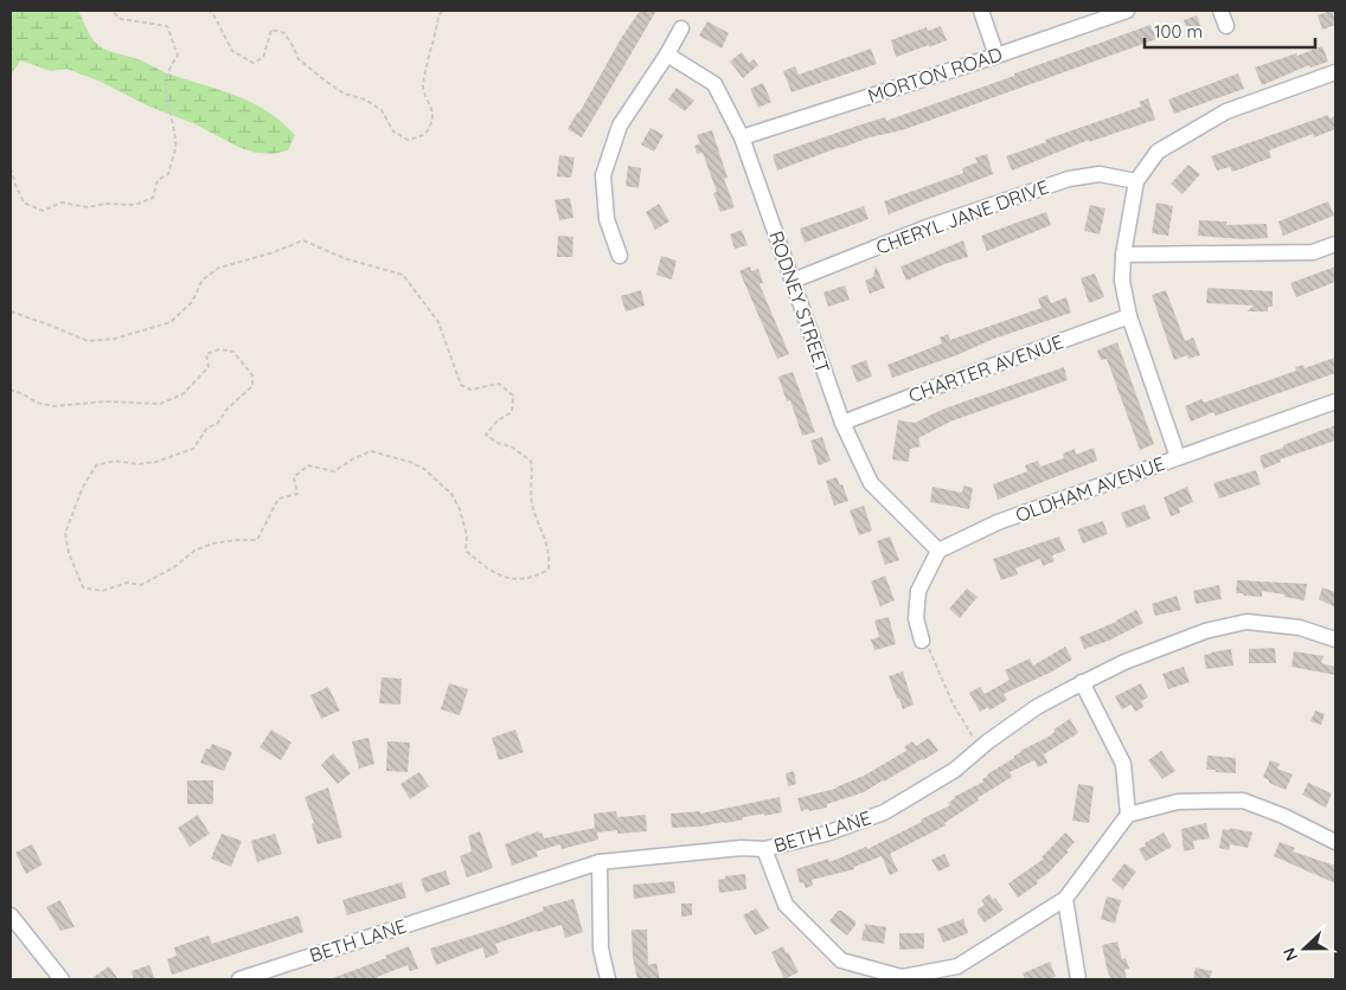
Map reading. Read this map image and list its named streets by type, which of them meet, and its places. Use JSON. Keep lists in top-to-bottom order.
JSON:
{
  "streets": {
    "street": [
      "MORTON ROAD",
      "CHERYL JANE DRIVE",
      "RODNEY STREET",
      "CHARTER AVENUE",
      "OLDHAM AVENUE",
      "BETH LANE"
    ]
  },
  "crossings": [
    ["MORTON ROAD", "RODNEY STREET"],
    ["CHERYL JANE DRIVE", "RODNEY STREET"],
    ["RODNEY STREET", "CHARTER AVENUE"],
    ["RODNEY STREET", "OLDHAM AVENUE"]
  ],
  "scale_bar": "100 m",
  "north": "left"
}
